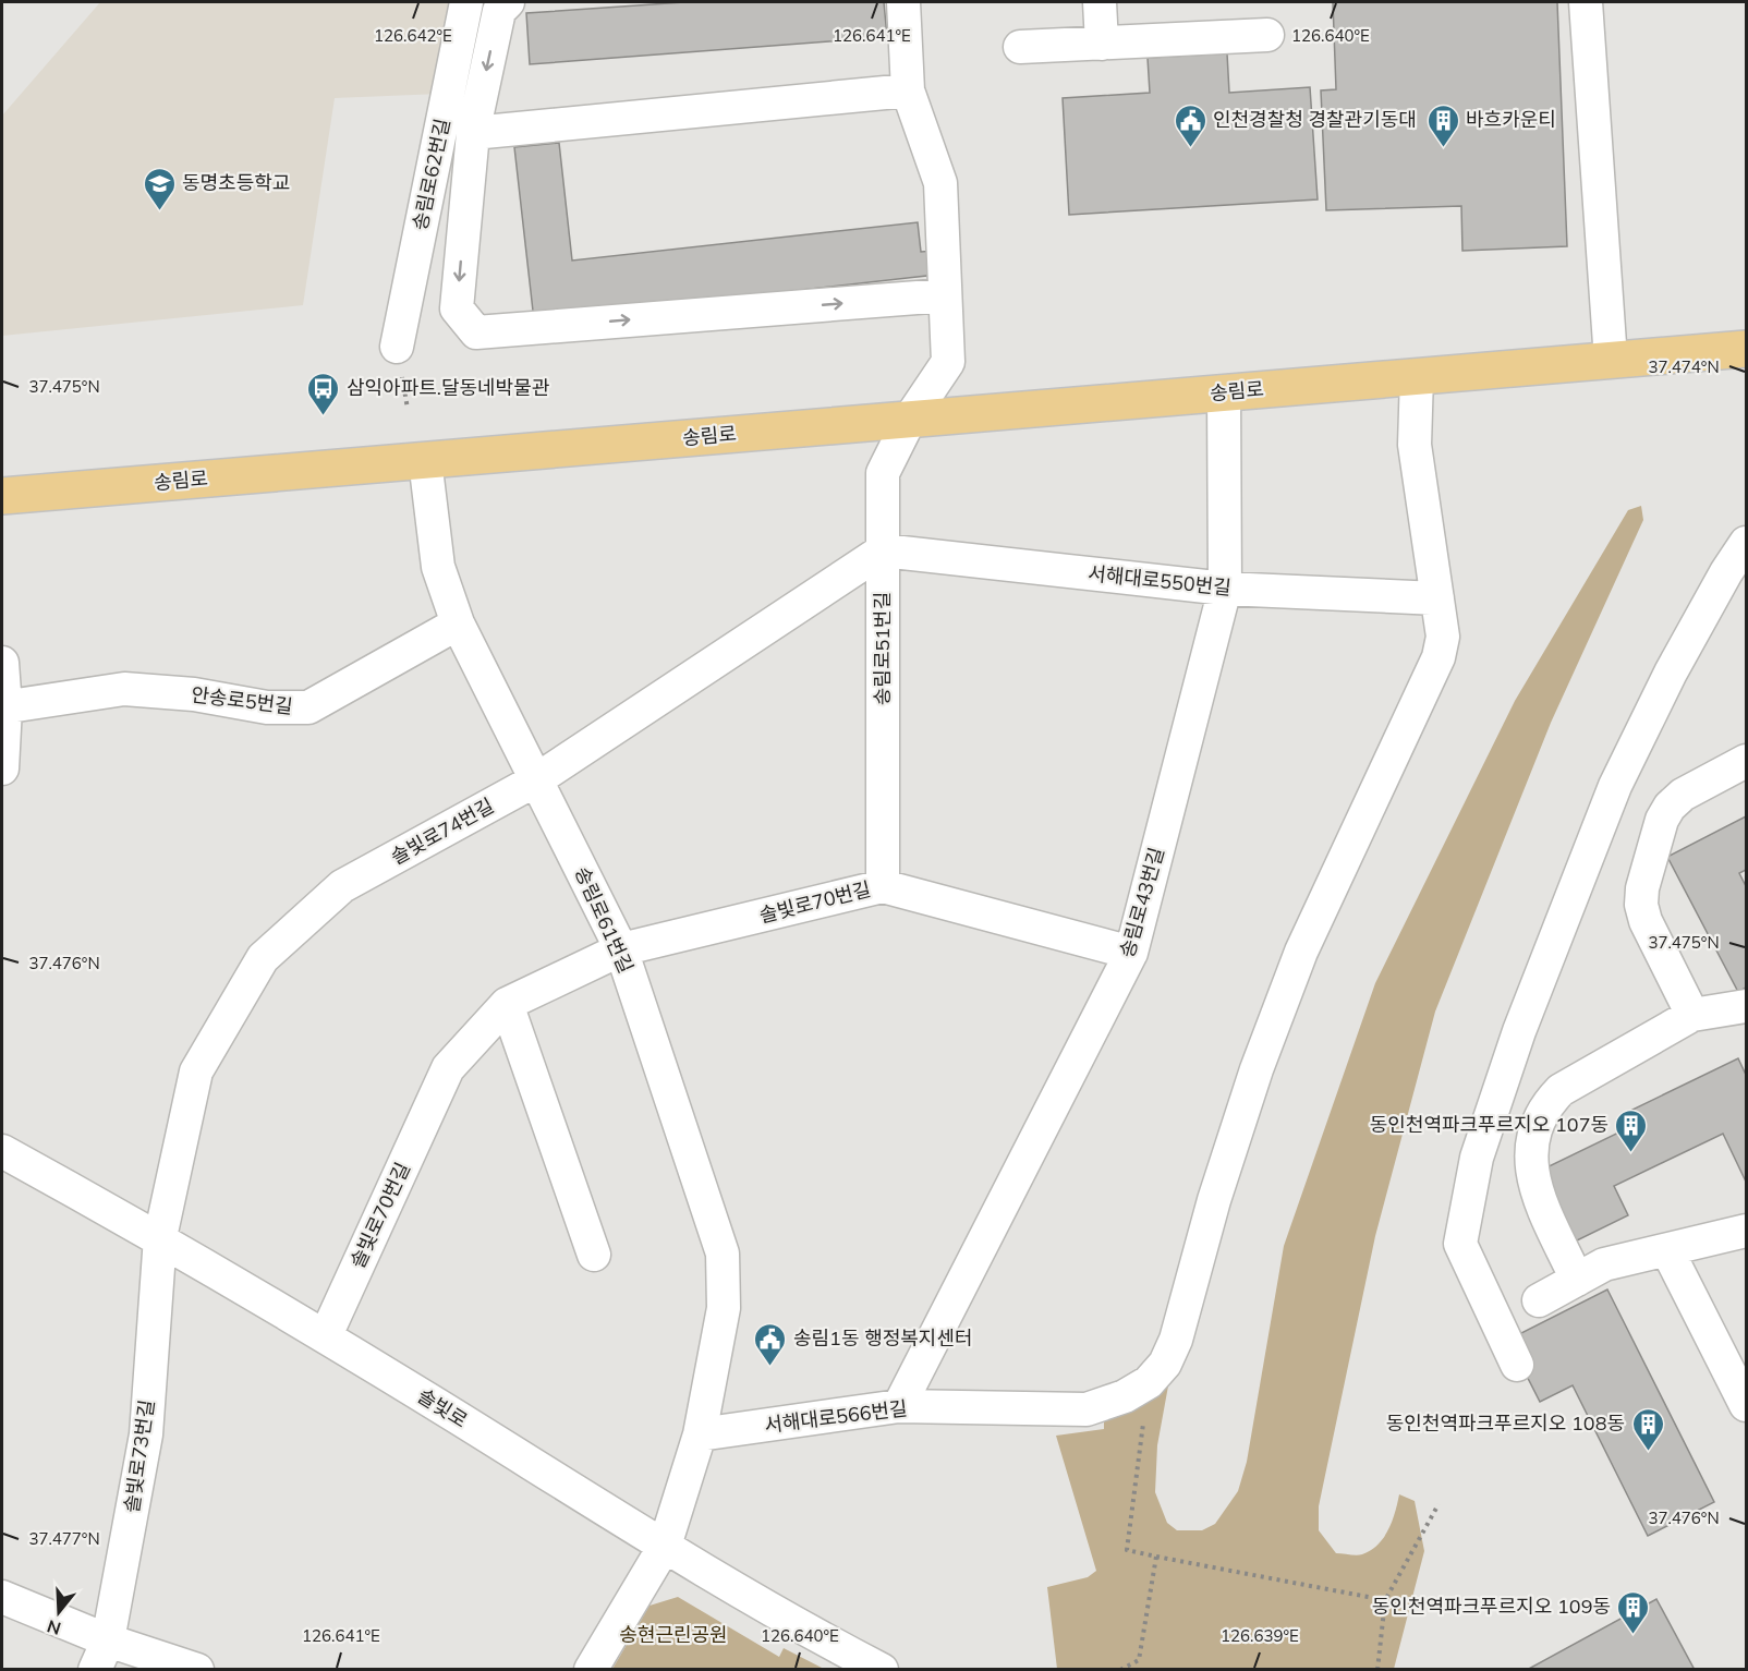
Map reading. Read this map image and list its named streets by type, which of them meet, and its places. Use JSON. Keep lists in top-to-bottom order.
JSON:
{
  "streets": {
    "main road": ["송림로"],
    "street": [
      "송림로62번길",
      "서해대로550번길",
      "송림로51번길",
      "안송로5번길",
      "솔빛로74번길",
      "솔빛로70번길",
      "송림로43번길",
      "송림로61번길",
      "솔빛로",
      "서해대로566번길",
      "솔빛로73번길"
    ]
  },
  "crossings": [
    ["송림로", "송림로51번길"],
    ["송림로", "송림로43번길"],
    ["송림로", "송림로61번길"],
    ["서해대로550번길", "송림로51번길"],
    ["서해대로550번길", "솔빛로74번길"],
    ["서해대로550번길", "송림로43번길"],
    ["송림로51번길", "솔빛로74번길"],
    ["송림로51번길", "솔빛로70번길"],
    ["안송로5번길", "송림로61번길"],
    ["솔빛로74번길", "송림로61번길"],
    ["솔빛로74번길", "솔빛로"],
    ["솔빛로74번길", "솔빛로73번길"],
    ["솔빛로70번길", "송림로43번길"],
    ["솔빛로70번길", "송림로61번길"],
    ["솔빛로70번길", "솔빛로"],
    ["송림로43번길", "서해대로566번길"],
    ["송림로61번길", "서해대로566번길"],
    ["솔빛로", "솔빛로73번길"]
  ],
  "parks": ["송현근린공원"],
  "places": {
    "public building": ["인천경찰청 경찰관기동대", "송림1동 행정복지센터"],
    "building": [
      "바흐카운티",
      "동인천역파크푸르지오 107동",
      "동인천역파크푸르지오 108동",
      "동인천역파크푸르지오 109동"
    ],
    "school or university": ["동명초등학교"],
    "bus stop": ["삼익아파트.달동네박물관"]
  },
  "north": "bottom",
  "coordinates": [
    "126.642°E",
    "126.641°E",
    "126.640°E",
    "37.474°N",
    "37.475°N",
    "37.476°N",
    "37.477°N",
    "126.639°E"
  ]
}
